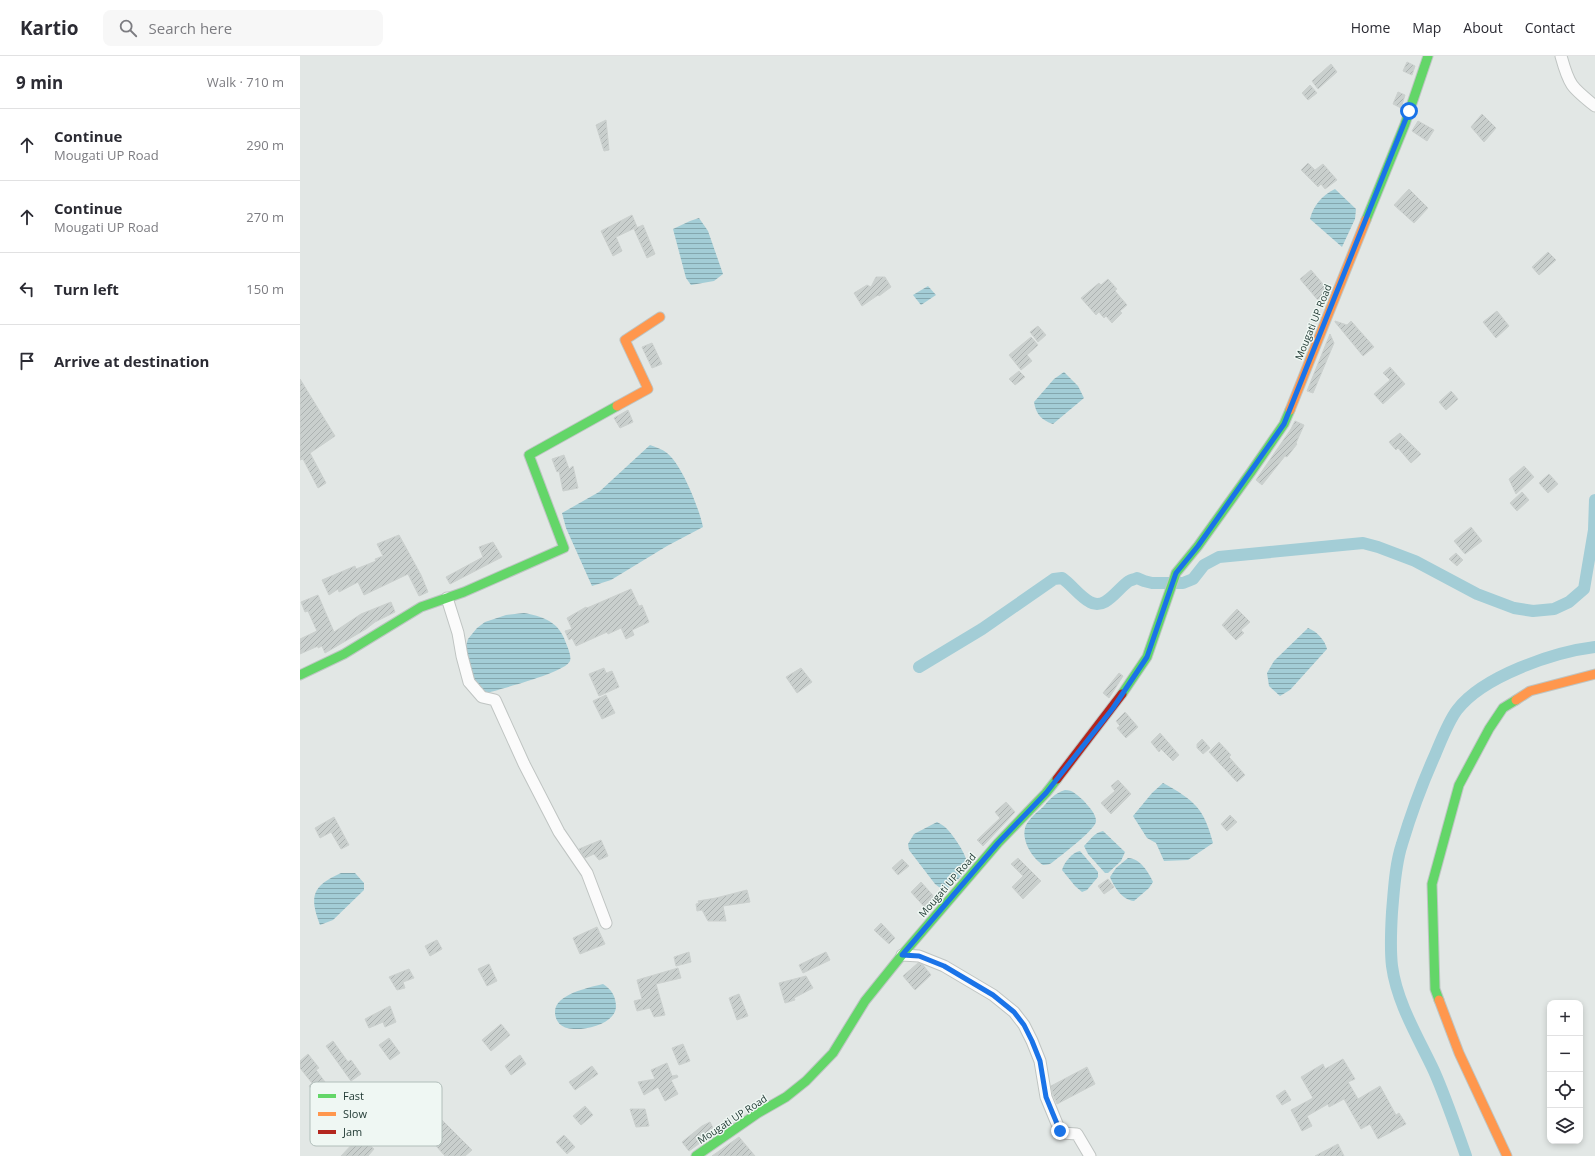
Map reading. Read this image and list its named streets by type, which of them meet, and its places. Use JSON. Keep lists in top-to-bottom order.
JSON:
{
  "streets": {
    "street": ["Mougati UP Road"]
  },
  "legend": ["Fast", "Slow", "Jam"],
  "page": {
    "header": "Kartio",
    "search": "Search here",
    "nav": [
      "Home",
      "Map",
      "About",
      "Contact"
    ],
    "heading": ["9 min", "Walk · 710 m"],
    "list": [
      ["Continue", "Mougati UP Road", "290 m"],
      ["Continue", "Mougati UP Road", "270 m"],
      ["Turn left", "150 m"],
      "Arrive at destination"
    ],
    "map_buttons": ["+", "−"]
  }
}
